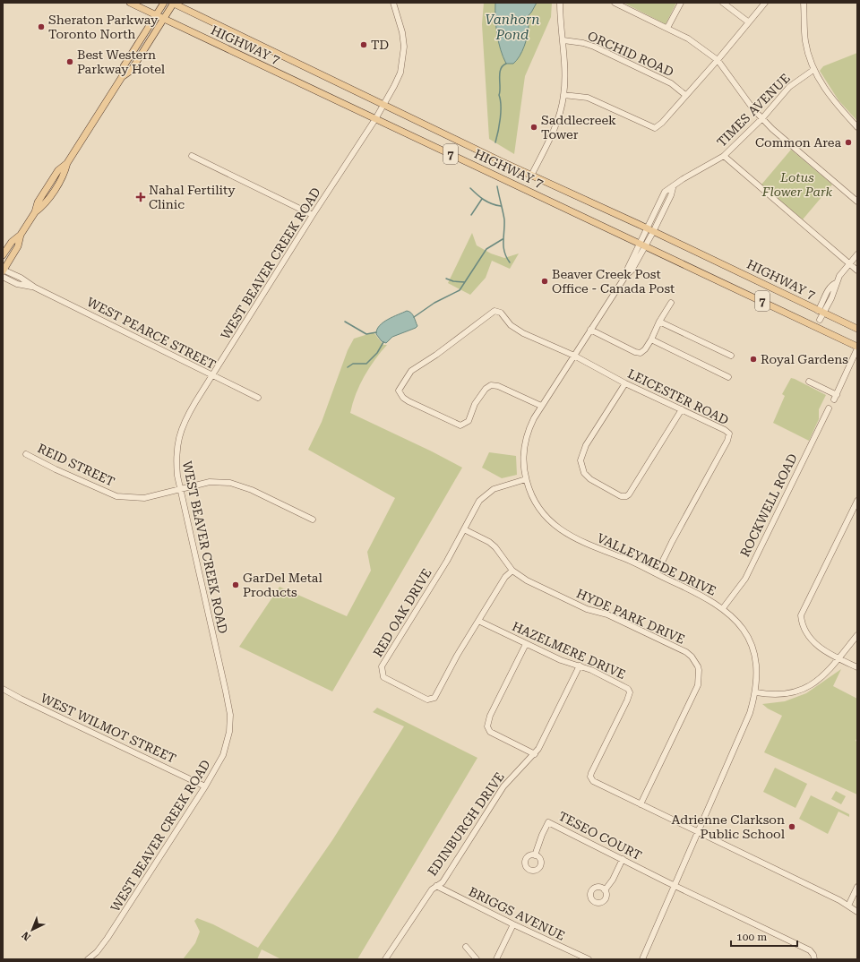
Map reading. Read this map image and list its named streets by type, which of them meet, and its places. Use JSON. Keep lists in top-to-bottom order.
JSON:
{
  "streets": {
    "main road": ["HIGHWAY 7", "7"],
    "street": [
      "ORCHID ROAD",
      "TIMES AVENUE",
      "WEST BEAVER CREEK ROAD",
      "WEST PEARCE STREET",
      "LEICESTER ROAD",
      "REID STREET",
      "ROCKWELL ROAD",
      "VALLEYMEDE DRIVE",
      "RED OAK DRIVE",
      "HYDE PARK DRIVE",
      "HAZELMERE DRIVE",
      "WEST WILMOT STREET",
      "EDINBURGH DRIVE",
      "TESEO COURT",
      "BRIGGS AVENUE"
    ]
  },
  "crossings": [
    ["HIGHWAY 7", "TIMES AVENUE"],
    ["HIGHWAY 7", "WEST BEAVER CREEK ROAD"],
    ["HIGHWAY 7", "VALLEYMEDE DRIVE"],
    ["TIMES AVENUE", "VALLEYMEDE DRIVE"],
    ["WEST BEAVER CREEK ROAD", "WEST PEARCE STREET"],
    ["WEST BEAVER CREEK ROAD", "REID STREET"],
    ["WEST BEAVER CREEK ROAD", "WEST WILMOT STREET"],
    ["LEICESTER ROAD", "VALLEYMEDE DRIVE"],
    ["ROCKWELL ROAD", "VALLEYMEDE DRIVE"],
    ["VALLEYMEDE DRIVE", "RED OAK DRIVE"],
    ["VALLEYMEDE DRIVE", "HAZELMERE DRIVE"],
    ["VALLEYMEDE DRIVE", "TESEO COURT"],
    ["RED OAK DRIVE", "HYDE PARK DRIVE"],
    ["RED OAK DRIVE", "HAZELMERE DRIVE"],
    ["HYDE PARK DRIVE", "HAZELMERE DRIVE"],
    ["HAZELMERE DRIVE", "EDINBURGH DRIVE"],
    ["EDINBURGH DRIVE", "BRIGGS AVENUE"]
  ],
  "water": ["Vanhorn Pond"],
  "parks": ["Lotus Flower Park"],
  "places": {
    "other": [
      "Sheraton Parkway Toronto North",
      "TD",
      "Best Western Parkway Hotel",
      "Saddlecreek Tower",
      "Common Area",
      "Beaver Creek Post Office - Canada Post",
      "Royal Gardens",
      "GarDel Metal Products",
      "Adrienne Clarkson Public School"
    ],
    "health": ["Nahal Fertility Clinic"]
  },
  "scale_bar": "100 m",
  "north": "bottom left"
}
